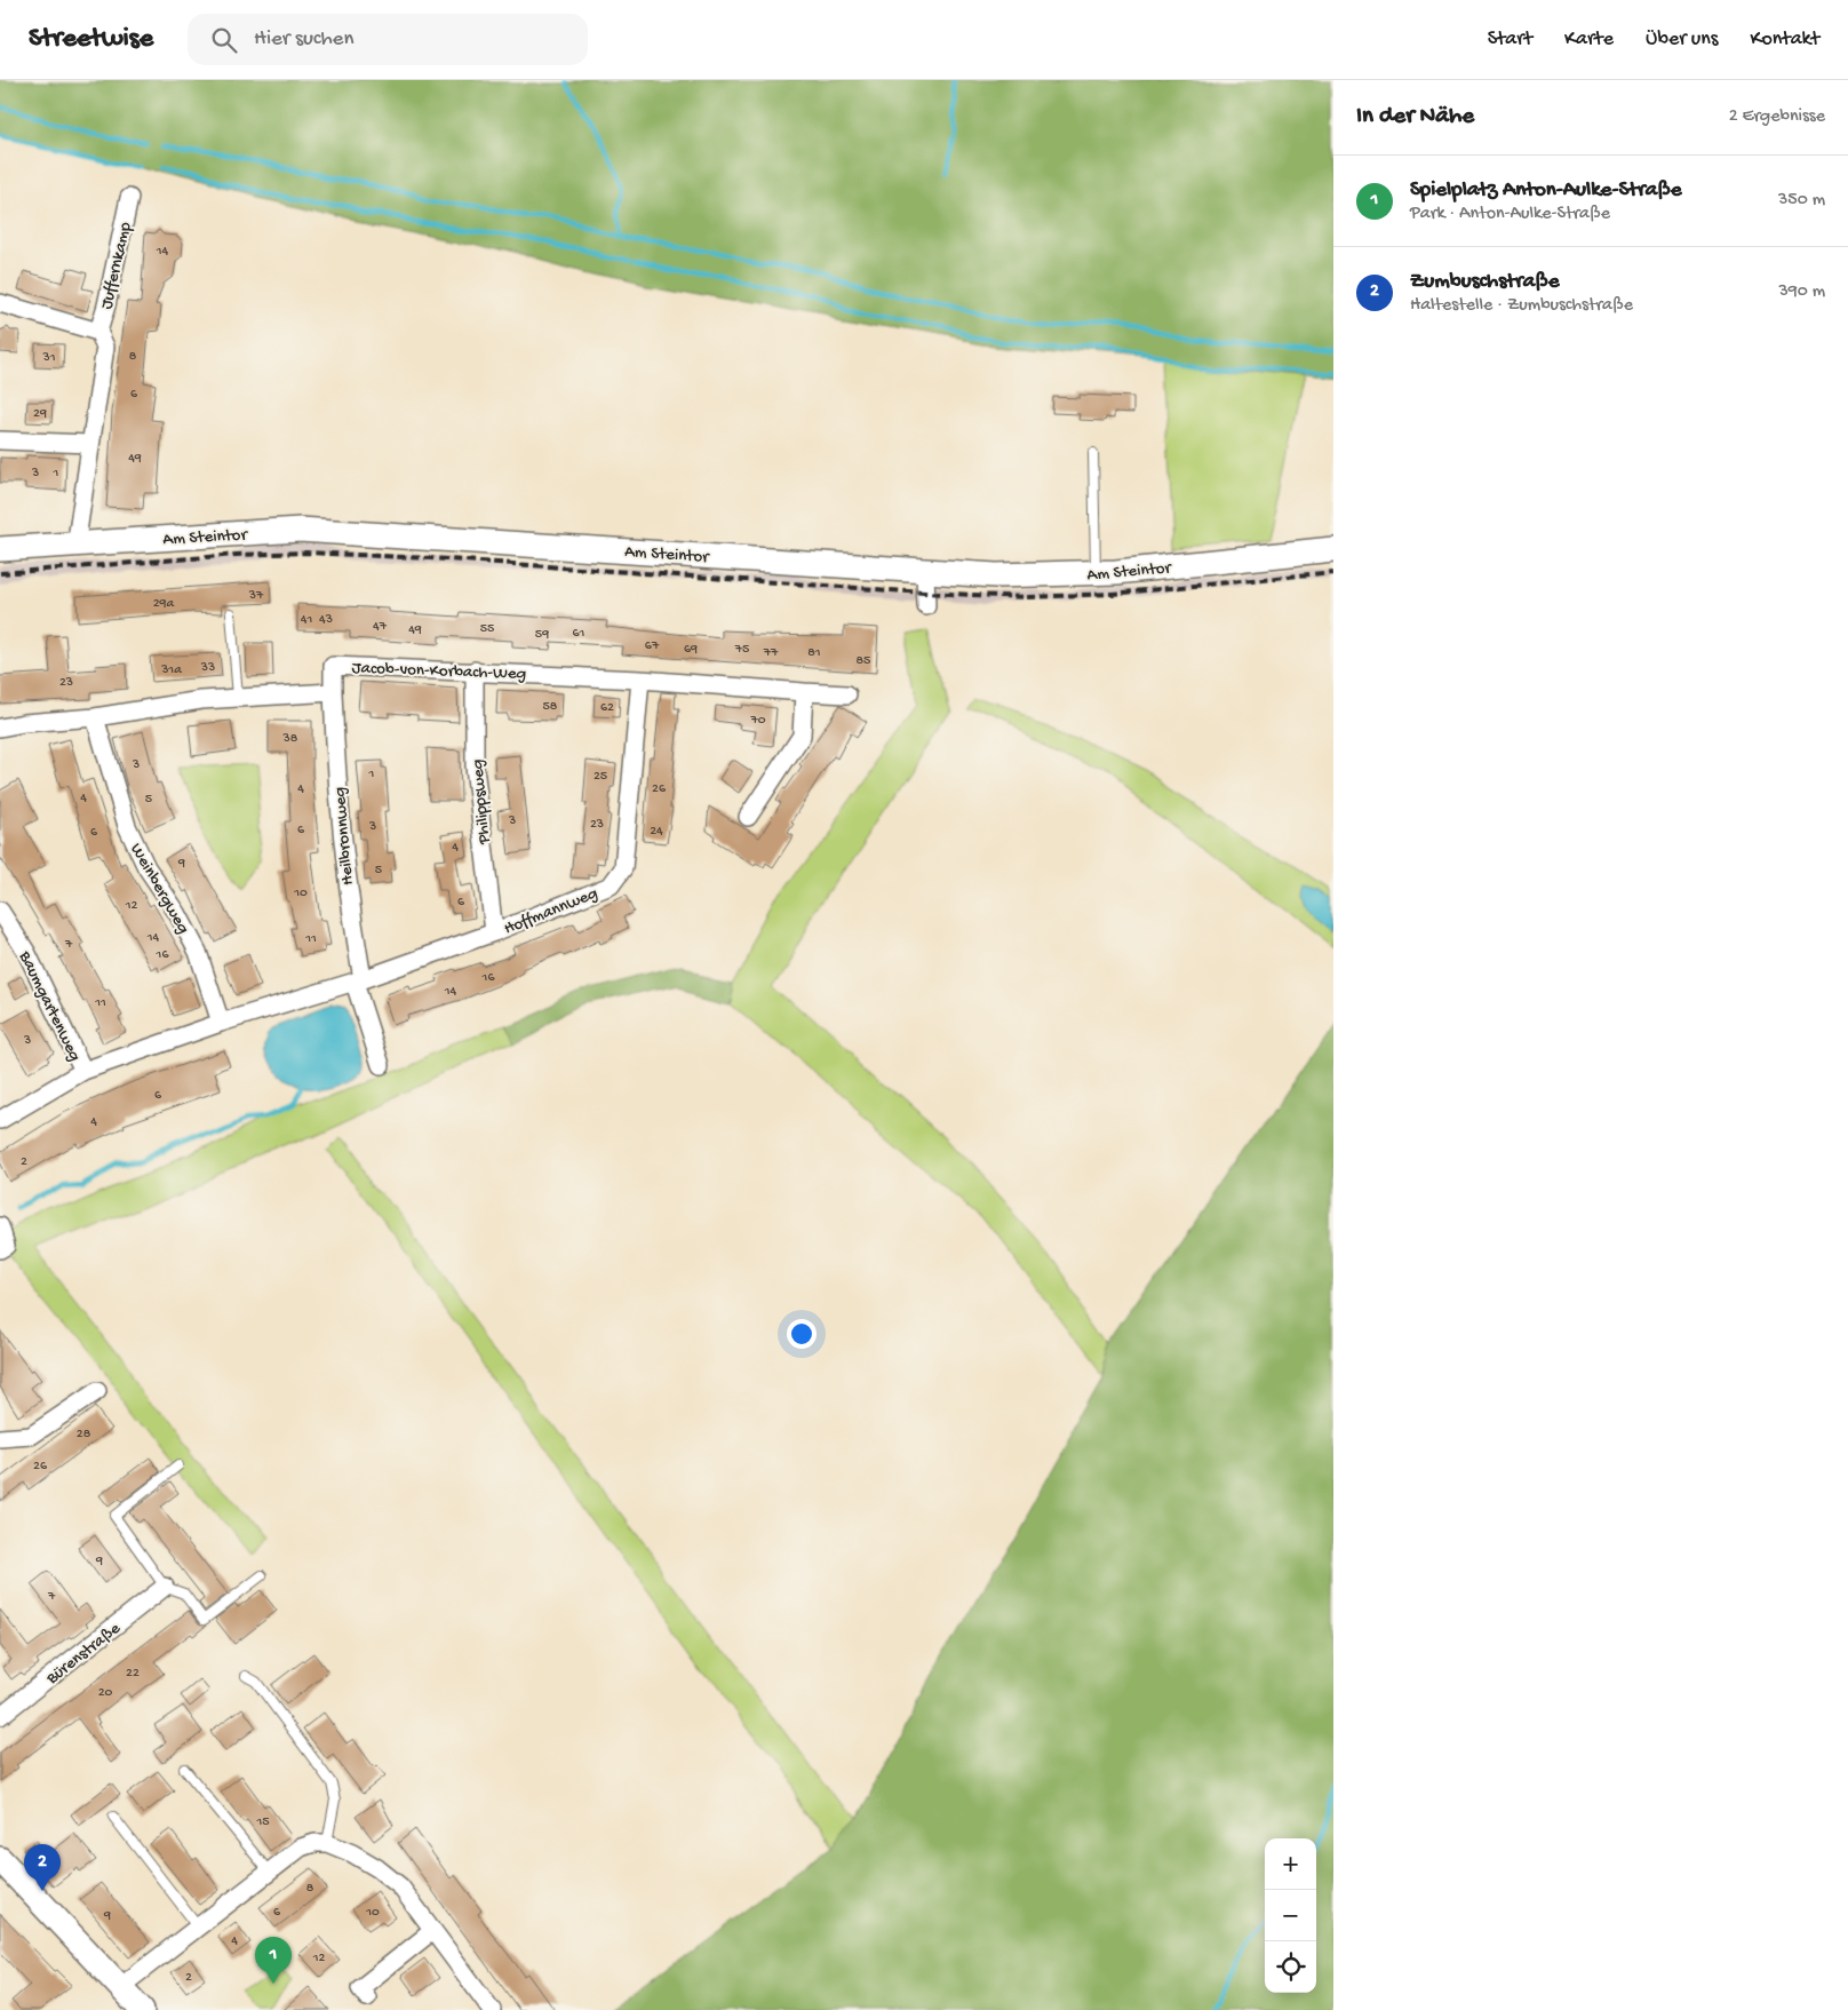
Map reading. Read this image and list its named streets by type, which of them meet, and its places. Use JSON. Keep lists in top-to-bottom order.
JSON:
{
  "streets": {
    "street": [
      "Juffernkamp",
      "Am Steintor",
      "Jacob-von-Korbach-Weg",
      "Philippsweg",
      "Heilbronnweg",
      "Weinbergweg",
      "Hoffmannweg",
      "Baumgartenweg",
      "Bürenstraße"
    ]
  },
  "crossings": [
    ["Juffernkamp", "Am Steintor"],
    ["Jacob-von-Korbach-Weg", "Philippsweg"],
    ["Jacob-von-Korbach-Weg", "Heilbronnweg"],
    ["Jacob-von-Korbach-Weg", "Weinbergweg"],
    ["Jacob-von-Korbach-Weg", "Hoffmannweg"],
    ["Philippsweg", "Hoffmannweg"],
    ["Heilbronnweg", "Hoffmannweg"],
    ["Weinbergweg", "Hoffmannweg"],
    ["Hoffmannweg", "Baumgartenweg"]
  ],
  "house_numbers": [
    "14",
    "8",
    "31",
    "6",
    "29",
    "49",
    "3",
    "1",
    "37",
    "29a",
    "41",
    "43",
    "47",
    "55",
    "49",
    "61",
    "59",
    "67",
    "69",
    "75",
    "77",
    "81",
    "85",
    "33",
    "31a",
    "23",
    "58",
    "62",
    "70",
    "38",
    "3",
    "1",
    "25",
    "4",
    "26",
    "4",
    "5",
    "3",
    "23",
    "3",
    "6",
    "24",
    "6",
    "4",
    "9",
    "5",
    "10",
    "6",
    "12",
    "14",
    "11",
    "7",
    "16",
    "16",
    "14",
    "11",
    "3",
    "6",
    "4",
    "2",
    "28",
    "26",
    "9",
    "7",
    "22",
    "20",
    "15",
    "8",
    "6",
    "10",
    "9",
    "4",
    "12",
    "2"
  ],
  "page": {
    "header": "Streetwise",
    "search": "Hier suchen",
    "nav": [
      "Start",
      "Karte",
      "Über uns",
      "Kontakt"
    ],
    "heading": ["In der Nähe", "2 Ergebnisse"],
    "list": [
      {
        "mark": "1",
        "name": "Spielplatz Anton-Aulke-Straße",
        "note": "Park · Anton-Aulke-Straße",
        "value": "350 m"
      },
      {
        "mark": "2",
        "name": "Zumbuschstraße",
        "note": "Haltestelle · Zumbuschstraße",
        "value": "390 m"
      }
    ],
    "map_buttons": ["+", "−"],
    "pins": ["2", "1"]
  }
}
